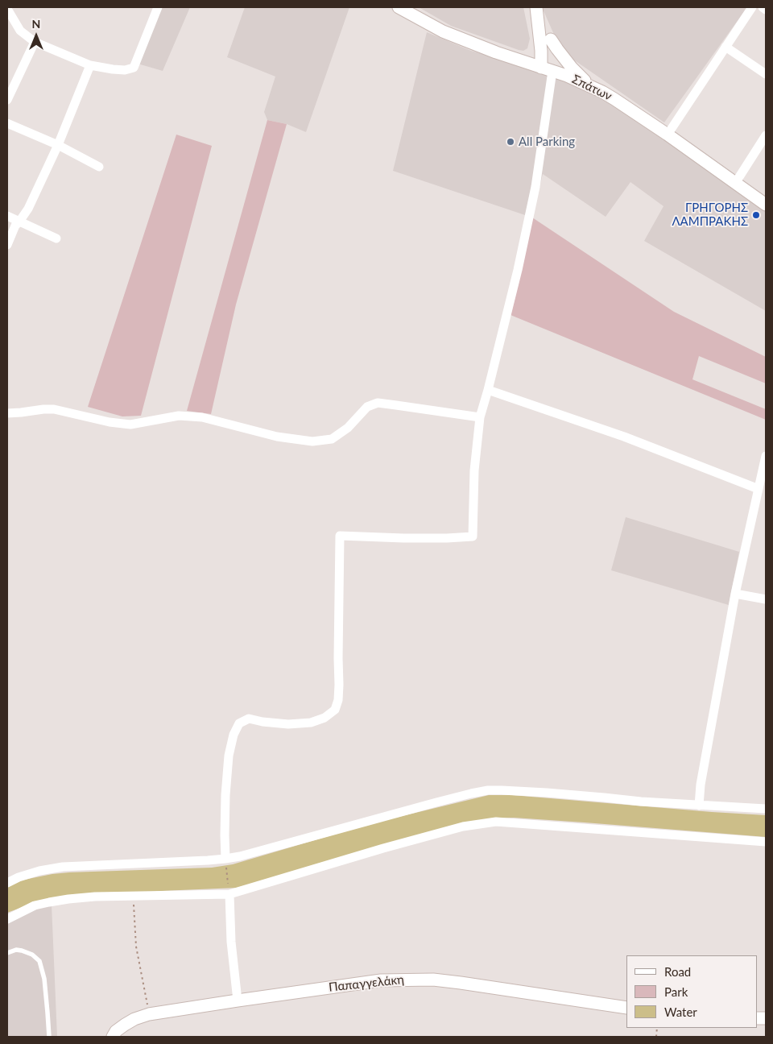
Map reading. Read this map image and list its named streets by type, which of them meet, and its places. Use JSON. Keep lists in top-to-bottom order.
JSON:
{
  "streets": {
    "main road": ["Σπάτων", "Παπαγγελάκη"]
  },
  "places": ["All Parking", "ΓΡΗΓΟΡΗΣ ΛΑΜΠΡΑΚΗΣ"],
  "legend": ["Road", "Park", "Water"],
  "north": "top"
}
